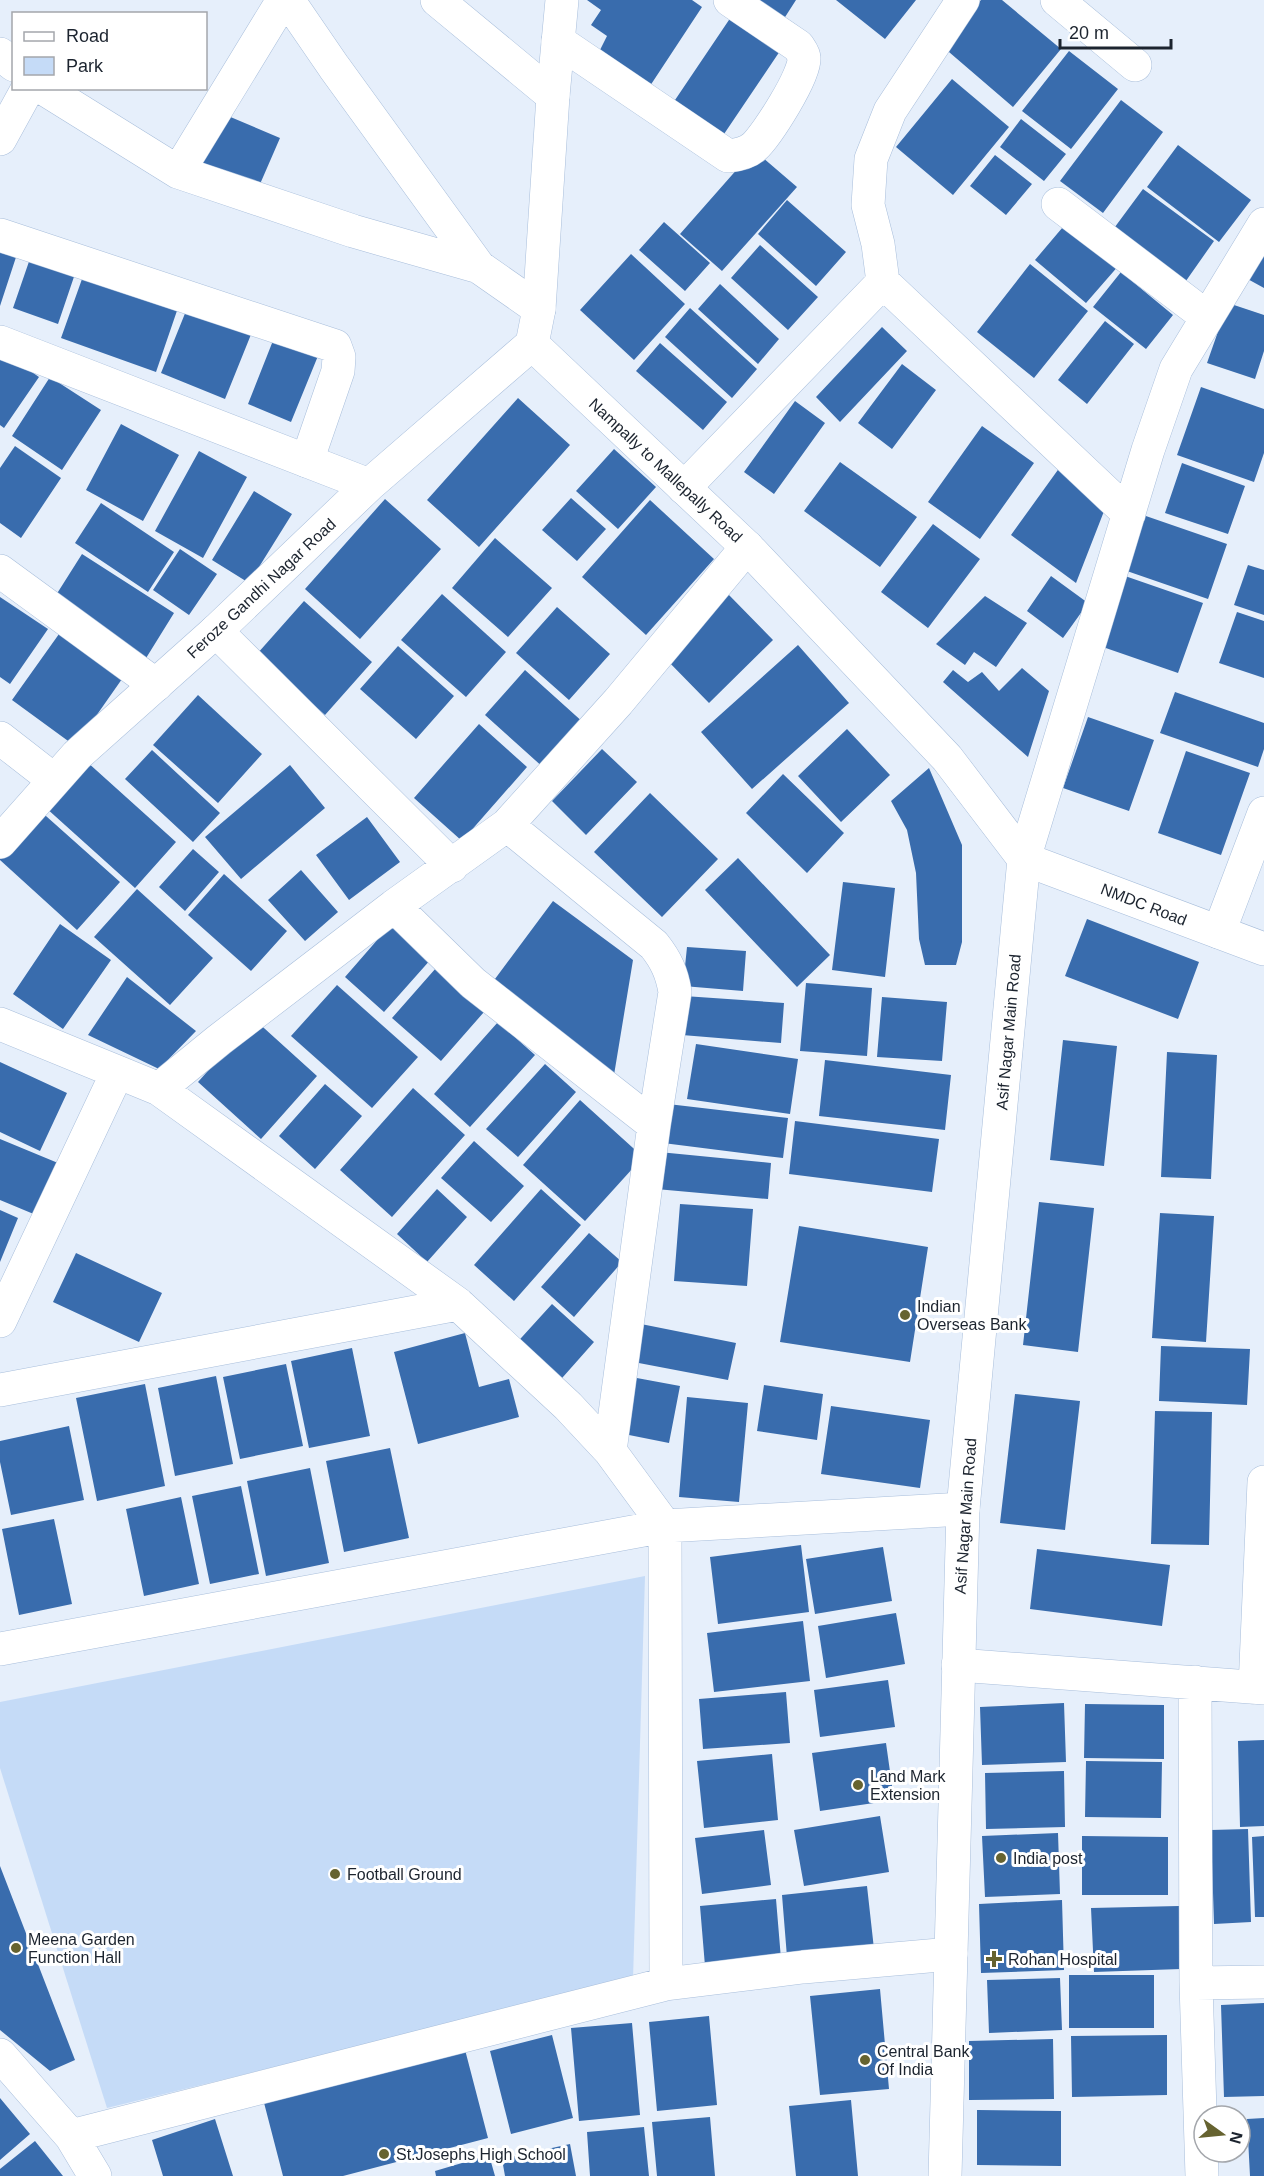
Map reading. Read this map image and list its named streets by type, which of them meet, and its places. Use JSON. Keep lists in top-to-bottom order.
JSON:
{
  "streets": {
    "street": [
      "Nampally to Mallepally Road",
      "Feroze Gandhi Nagar Road",
      "NMDC Road",
      "Asif Nagar Main Road"
    ]
  },
  "crossings": [
    ["Nampally to Mallepally Road", "Feroze Gandhi Nagar Road"],
    ["Nampally to Mallepally Road", "NMDC Road"],
    ["Nampally to Mallepally Road", "Asif Nagar Main Road"],
    ["NMDC Road", "Asif Nagar Main Road"]
  ],
  "places": {
    "other": [
      "Indian Overseas Bank",
      "Land Mark Extension",
      "India post",
      "Football Ground",
      "Meena Garden Function Hall",
      "Central Bank Of India",
      "St.Josephs High School"
    ],
    "health": ["Rohan Hospital"]
  },
  "legend": ["Road", "Park"],
  "scale_bar": "20 m",
  "north": "right"
}
